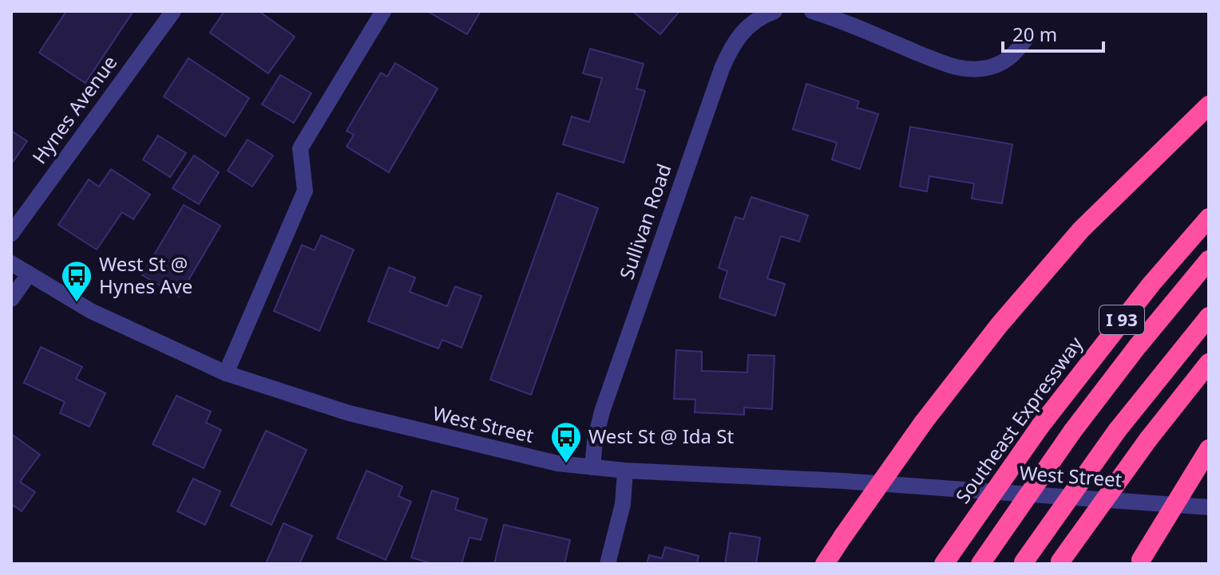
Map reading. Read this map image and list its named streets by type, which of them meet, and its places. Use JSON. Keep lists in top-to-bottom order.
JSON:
{
  "streets": {
    "highway": ["I 93", "Southeast Expressway"],
    "street": ["Hynes Avenue", "Sullivan Road", "West Street"]
  },
  "crossings": [
    ["Sullivan Road", "West Street"]
  ],
  "places": {
    "bus stop": ["West St @ Hynes Ave", "West St @ Ida St"]
  },
  "scale_bar": "20 m"
}
